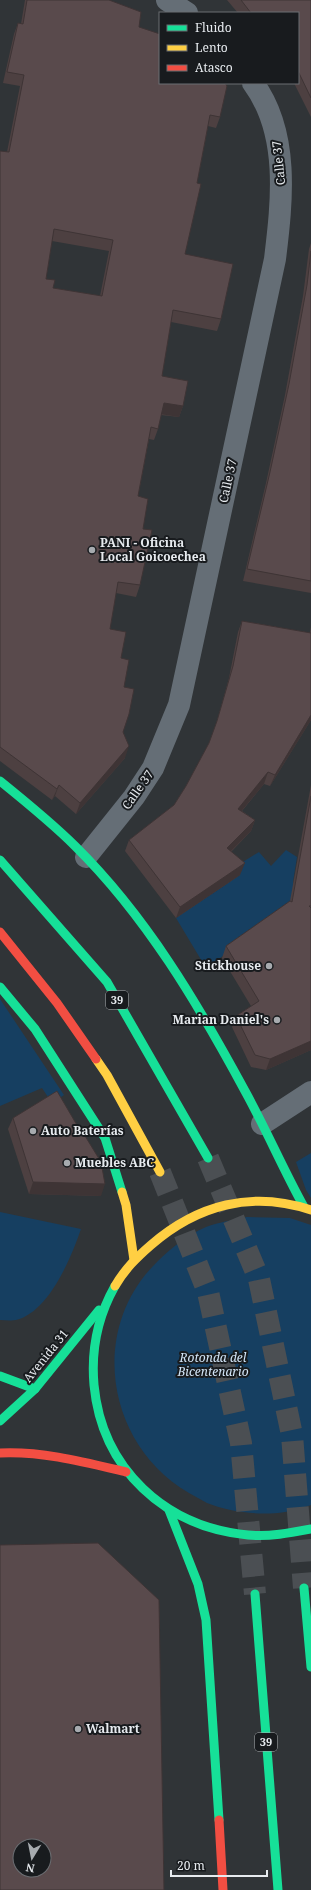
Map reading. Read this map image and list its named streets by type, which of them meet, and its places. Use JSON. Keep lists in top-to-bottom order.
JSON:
{
  "streets": {
    "main road": ["39", "Avenida 31"],
    "street": ["Calle 37"]
  },
  "parks": ["Rotonda del Bicentenario"],
  "places": [
    "PANI - Oficina Local Goicoechea",
    "Stickhouse",
    "Marian Daniel's",
    "Auto Baterías",
    "Muebles ABC",
    "Walmart"
  ],
  "legend": ["Fluido", "Lento", "Atasco"],
  "scale_bar": "20 m",
  "north": "bottom"
}
